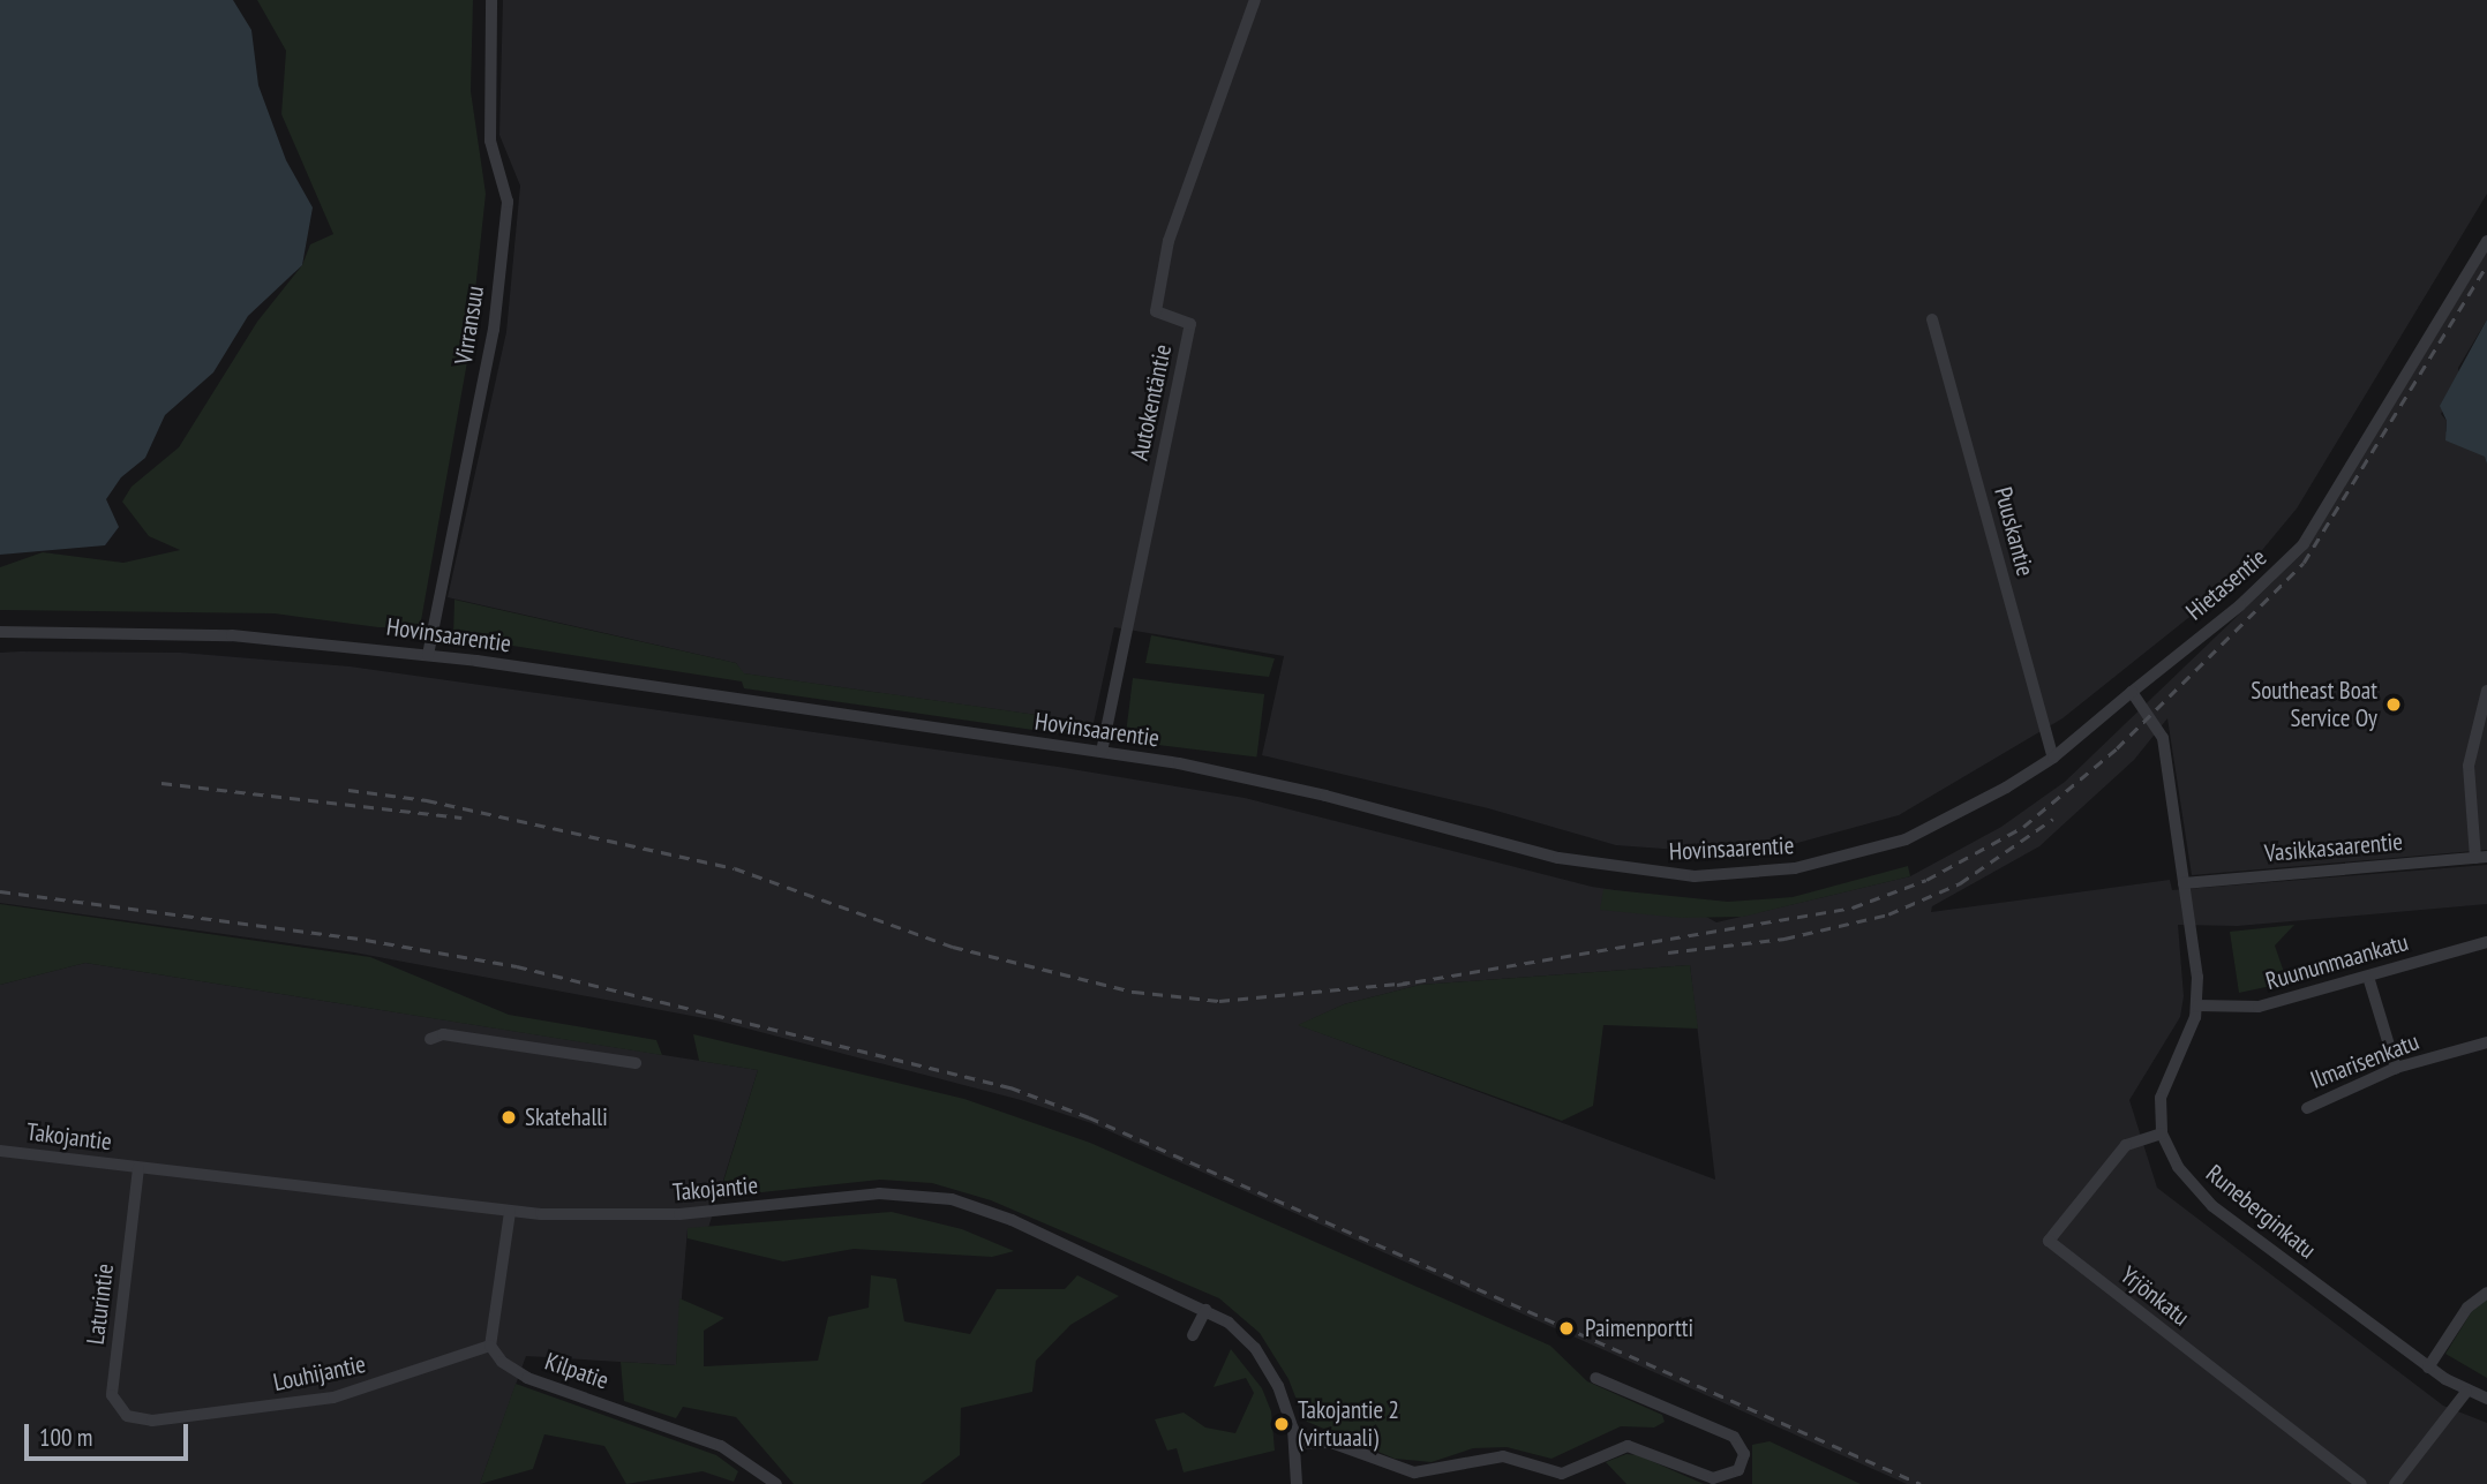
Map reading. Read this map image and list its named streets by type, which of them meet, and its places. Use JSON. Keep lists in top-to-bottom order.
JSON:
{
  "streets": {
    "street": [
      "Virransuu",
      "Autokentäntie",
      "Puuskantie",
      "Hietasentie",
      "Hovinsaarentie",
      "Vasikkasaarentie",
      "Ruununmaankatu",
      "Ilmarisenkatu",
      "Takojantie",
      "Runeberginkatu",
      "Yrjönkatu",
      "Laturintie",
      "Kilpatie",
      "Louhijantie"
    ]
  },
  "crossings": [
    ["Virransuu", "Hovinsaarentie"],
    ["Autokentäntie", "Hovinsaarentie"],
    ["Puuskantie", "Hovinsaarentie"],
    ["Hietasentie", "Hovinsaarentie"],
    ["Takojantie", "Laturintie"],
    ["Runeberginkatu", "Yrjönkatu"],
    ["Laturintie", "Louhijantie"],
    ["Kilpatie", "Louhijantie"]
  ],
  "places": [
    "Southeast Boat Service Oy",
    "Skatehalli",
    "Paimenportti",
    "Takojantie 2 (virtuaali)"
  ],
  "scale_bar": "100 m"
}
